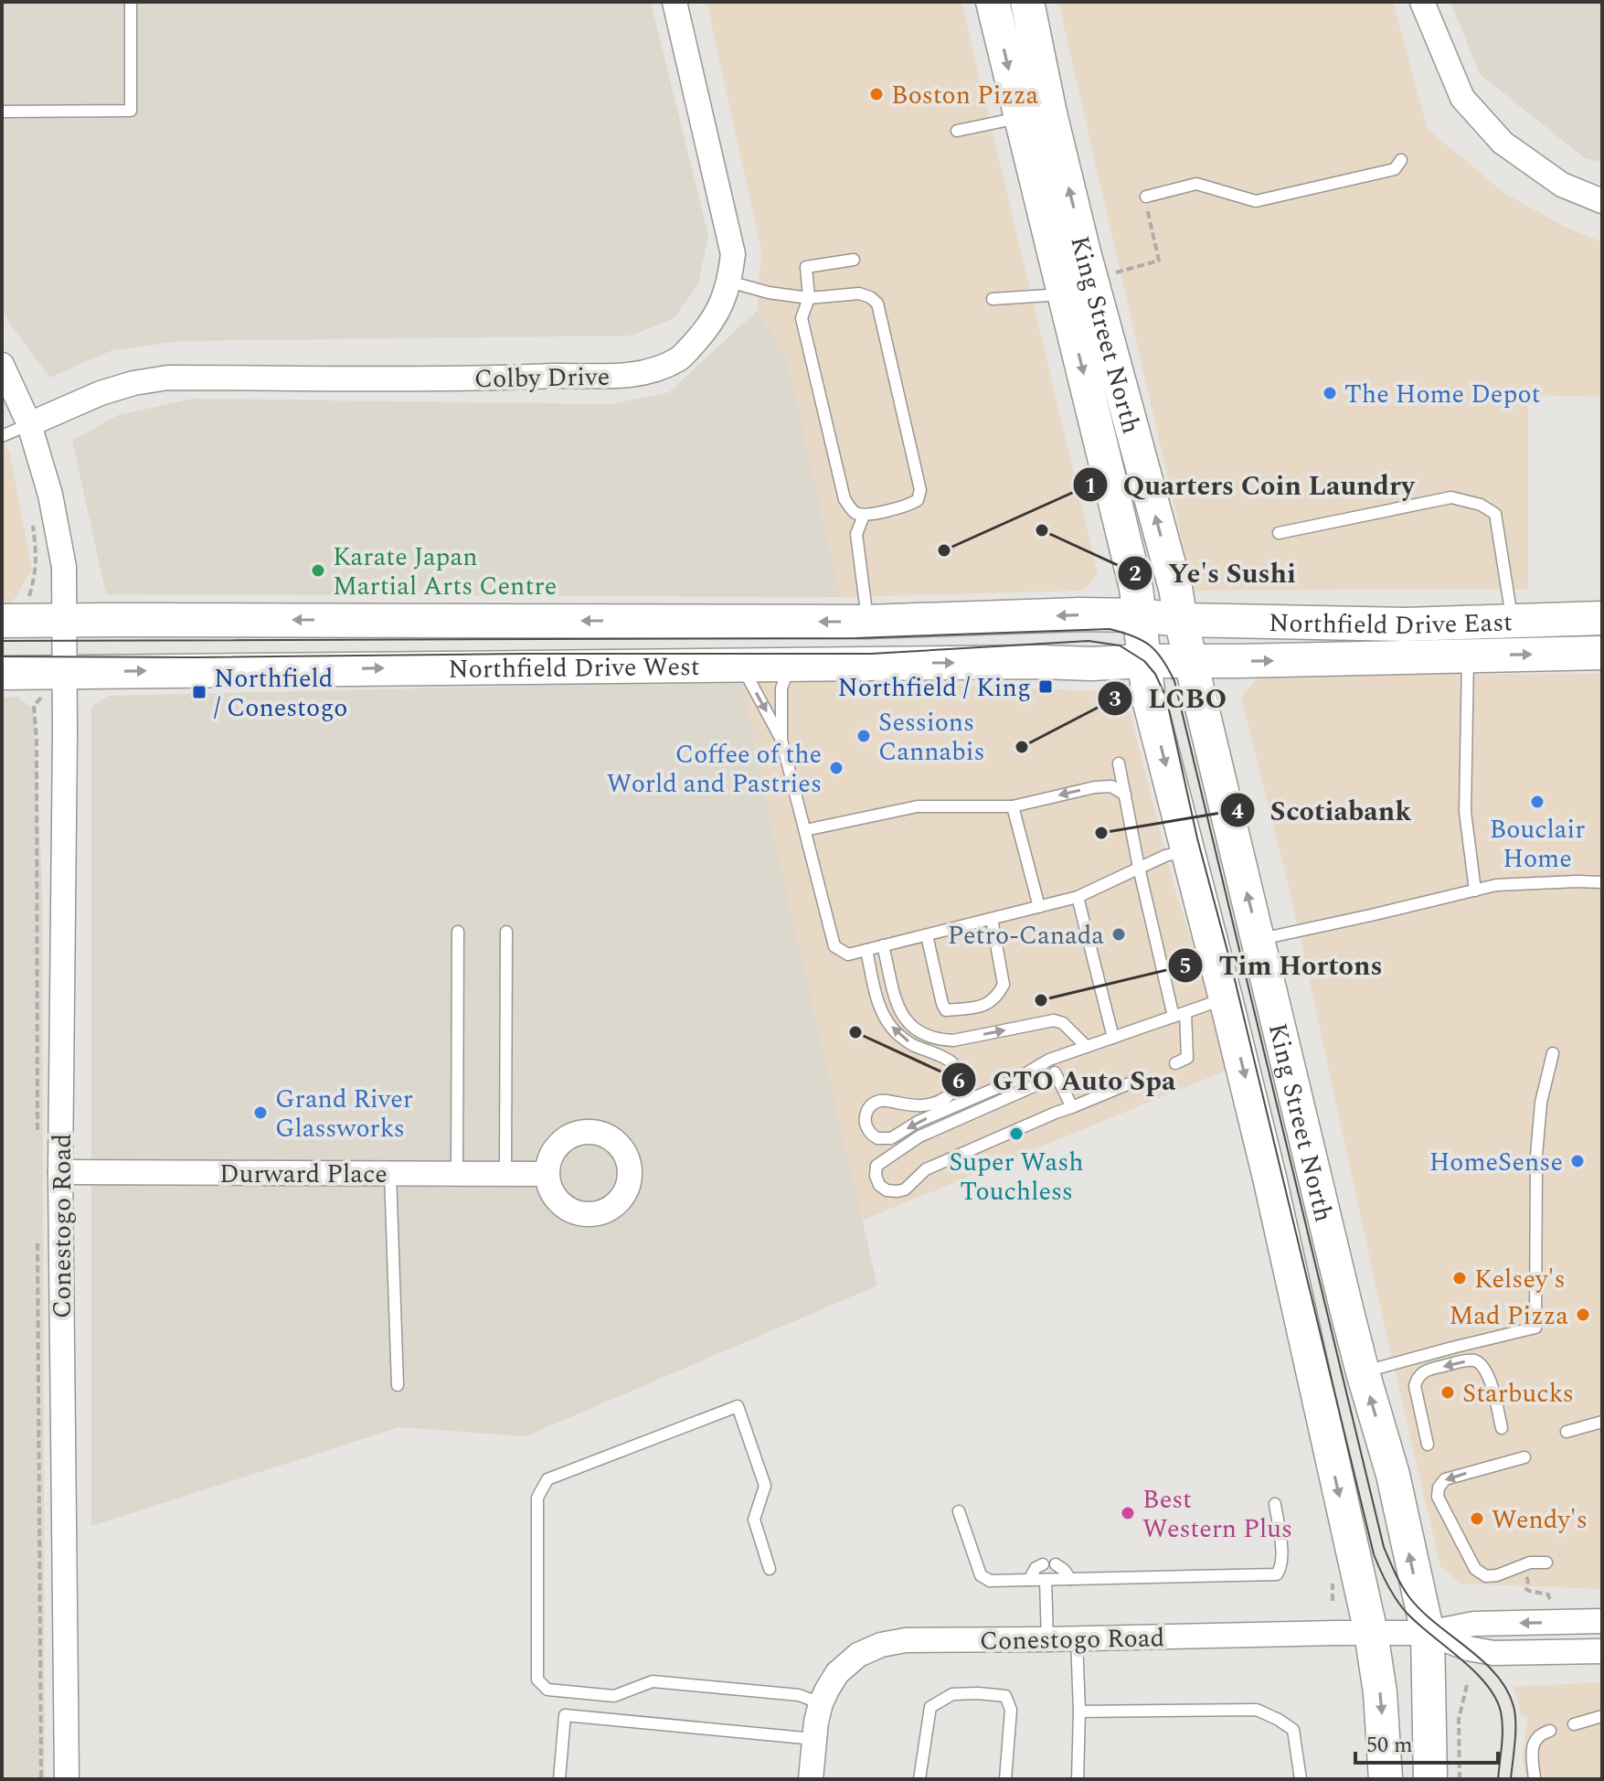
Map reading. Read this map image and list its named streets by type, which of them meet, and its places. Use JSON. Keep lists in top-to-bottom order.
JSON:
{
  "streets": {
    "main road": ["King Street North", "Northfield Drive East", "Northfield Drive West"],
    "street": ["Colby Drive", "Durward Place", "Conestogo Road"]
  },
  "crossings": [
    ["King Street North", "Northfield Drive East"],
    ["King Street North", "Northfield Drive West"],
    ["King Street North", "Conestogo Road"],
    ["Northfield Drive East", "Northfield Drive West"],
    ["Northfield Drive West", "Conestogo Road"],
    ["Durward Place", "Conestogo Road"]
  ],
  "places": {
    "other": [
      "Boston Pizza",
      "The Home Depot",
      "Ye's Sushi",
      "Quarters Coin Laundry",
      "Karate Japan Martial Arts Centre",
      "Sessions Cannabis",
      "LCBO",
      "Coffee of the World and Pastries",
      "Bouclair Home",
      "Scotiabank",
      "Petro-Canada",
      "Tim Hortons",
      "GTO Auto Spa",
      "Grand River Glassworks",
      "Super Wash Touchless",
      "HomeSense",
      "Kelsey's",
      "Mad Pizza",
      "Starbucks",
      "Best Western Plus",
      "Wendy's"
    ],
    "transit": ["Northfield / King", "Northfield / Conestogo"]
  },
  "scale_bar": "50 m"
}
